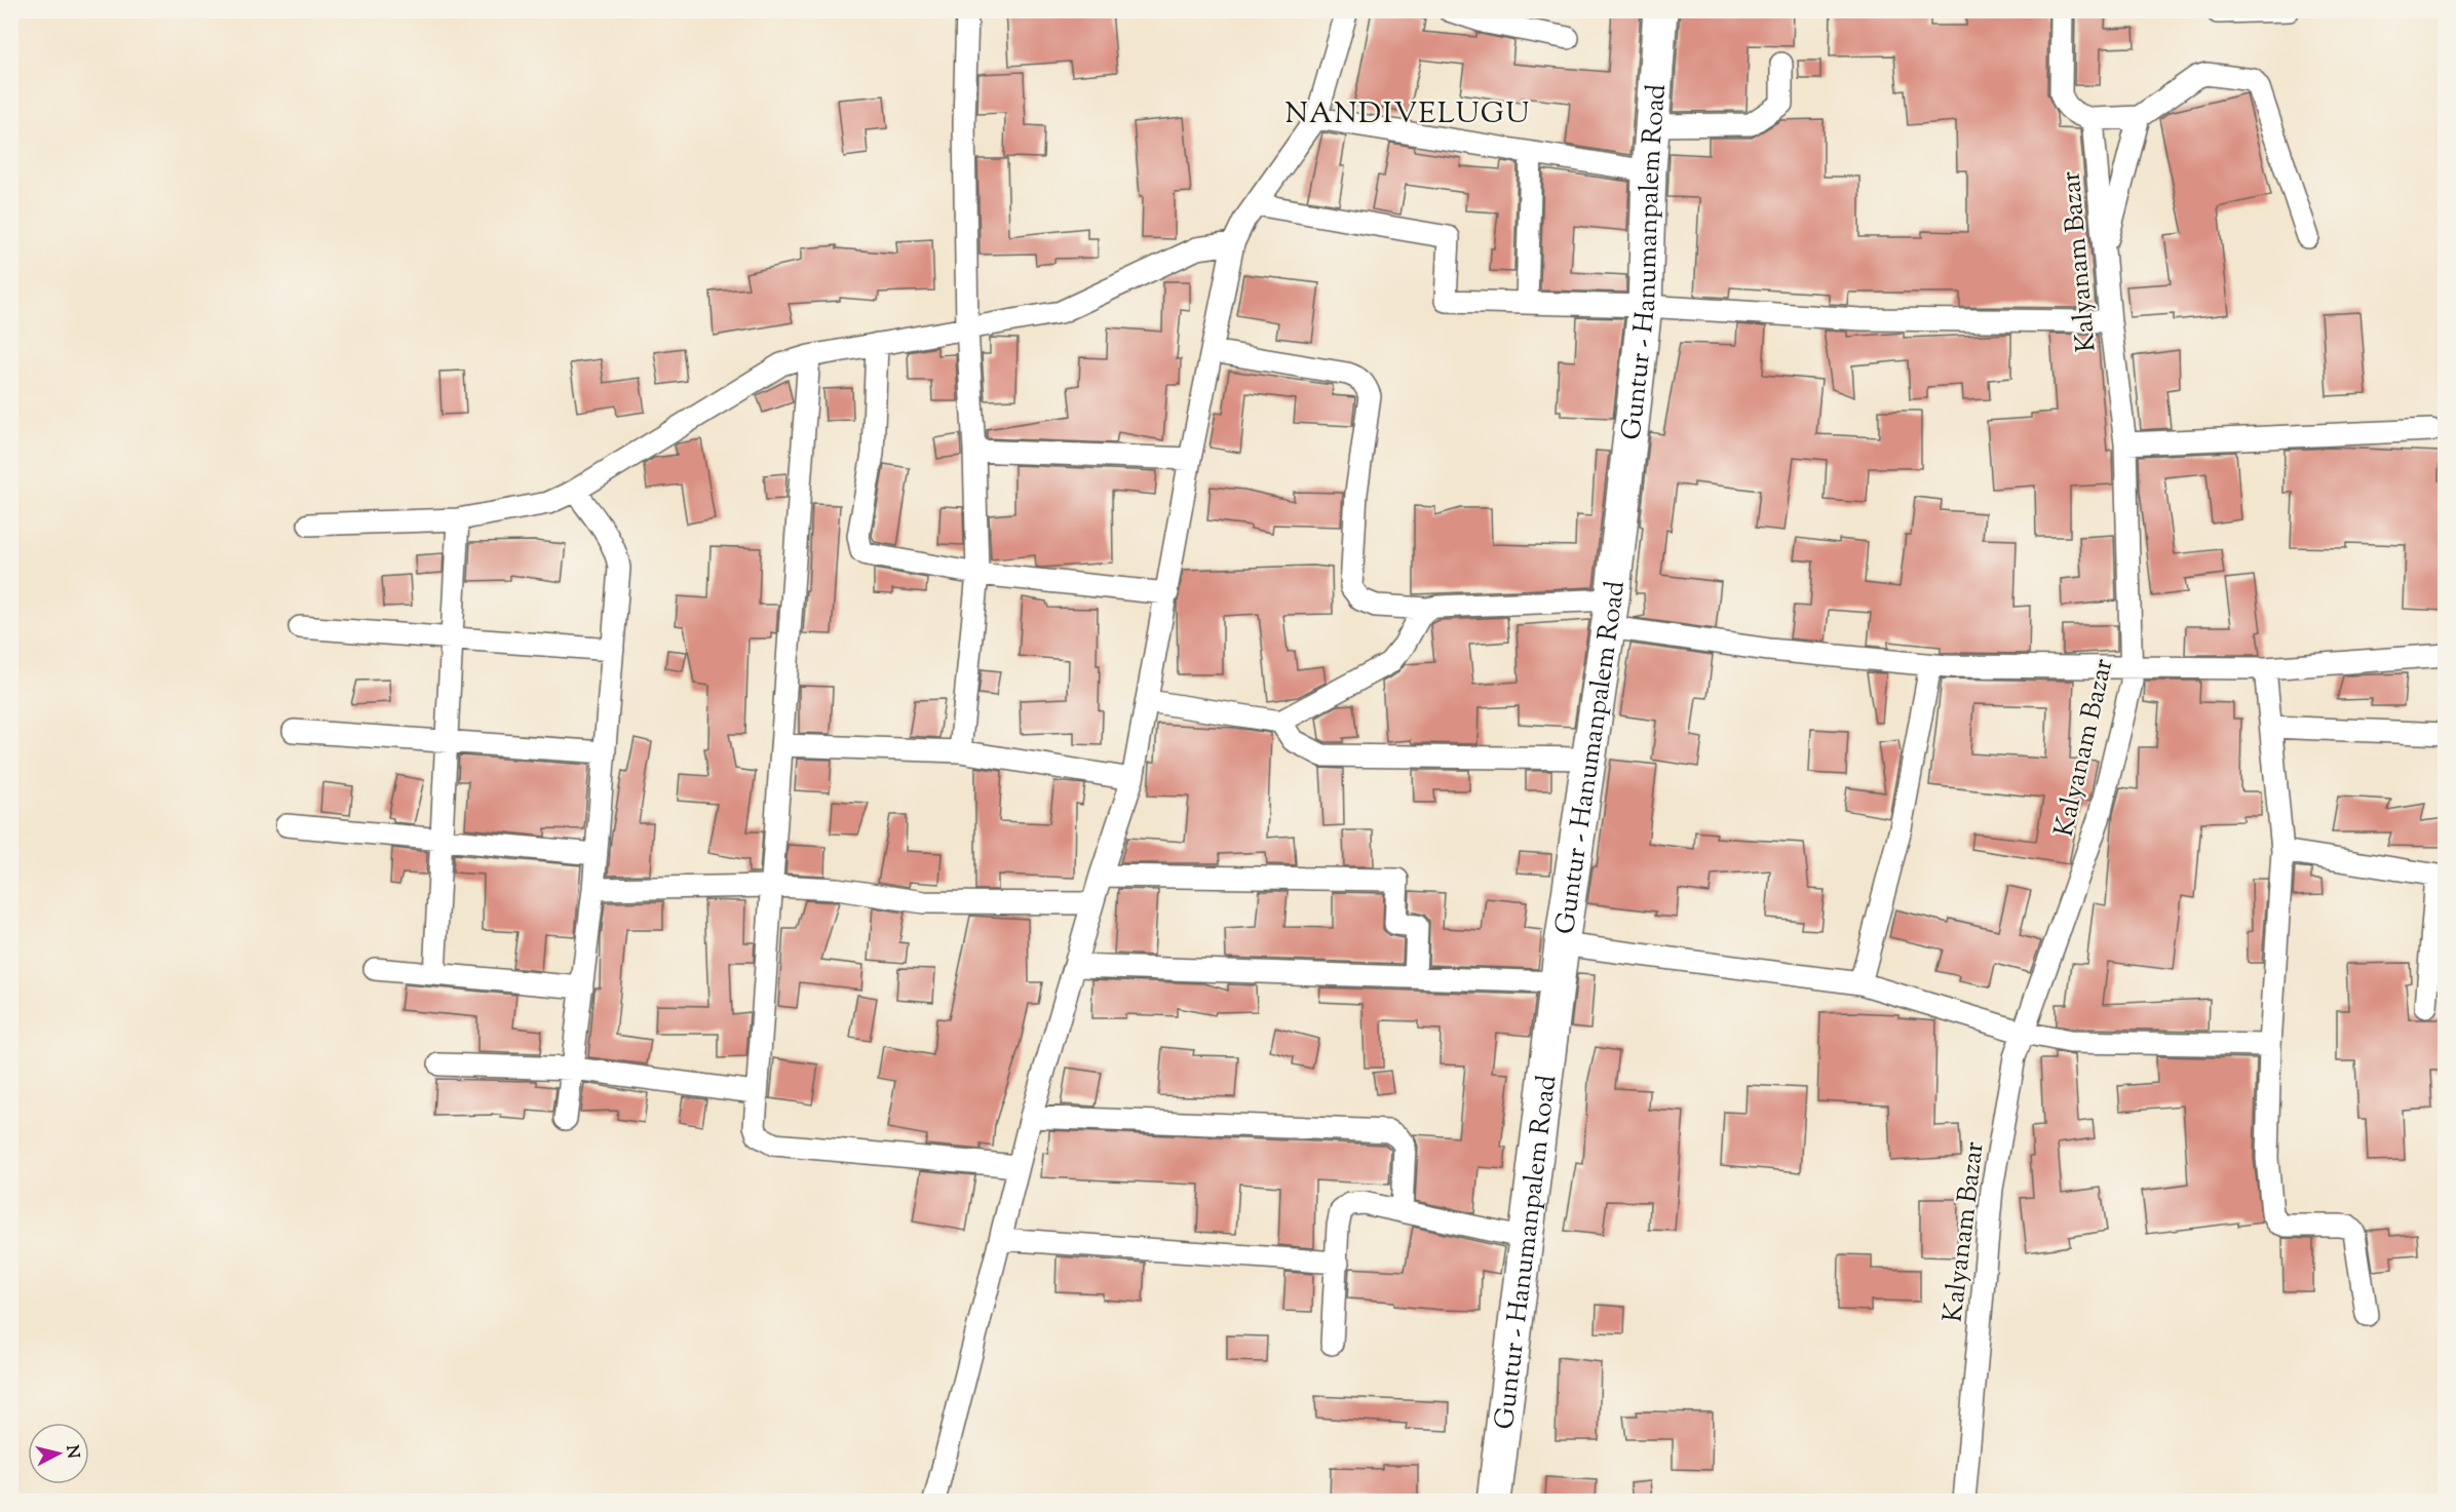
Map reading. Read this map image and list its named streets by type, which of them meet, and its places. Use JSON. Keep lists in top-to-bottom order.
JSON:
{
  "streets": {
    "main road": ["Guntur - Hanumanpalem Road"],
    "street": ["Kalyanam Bazar"]
  },
  "districts": ["NANDIVELUGU"],
  "north": "right"
}
